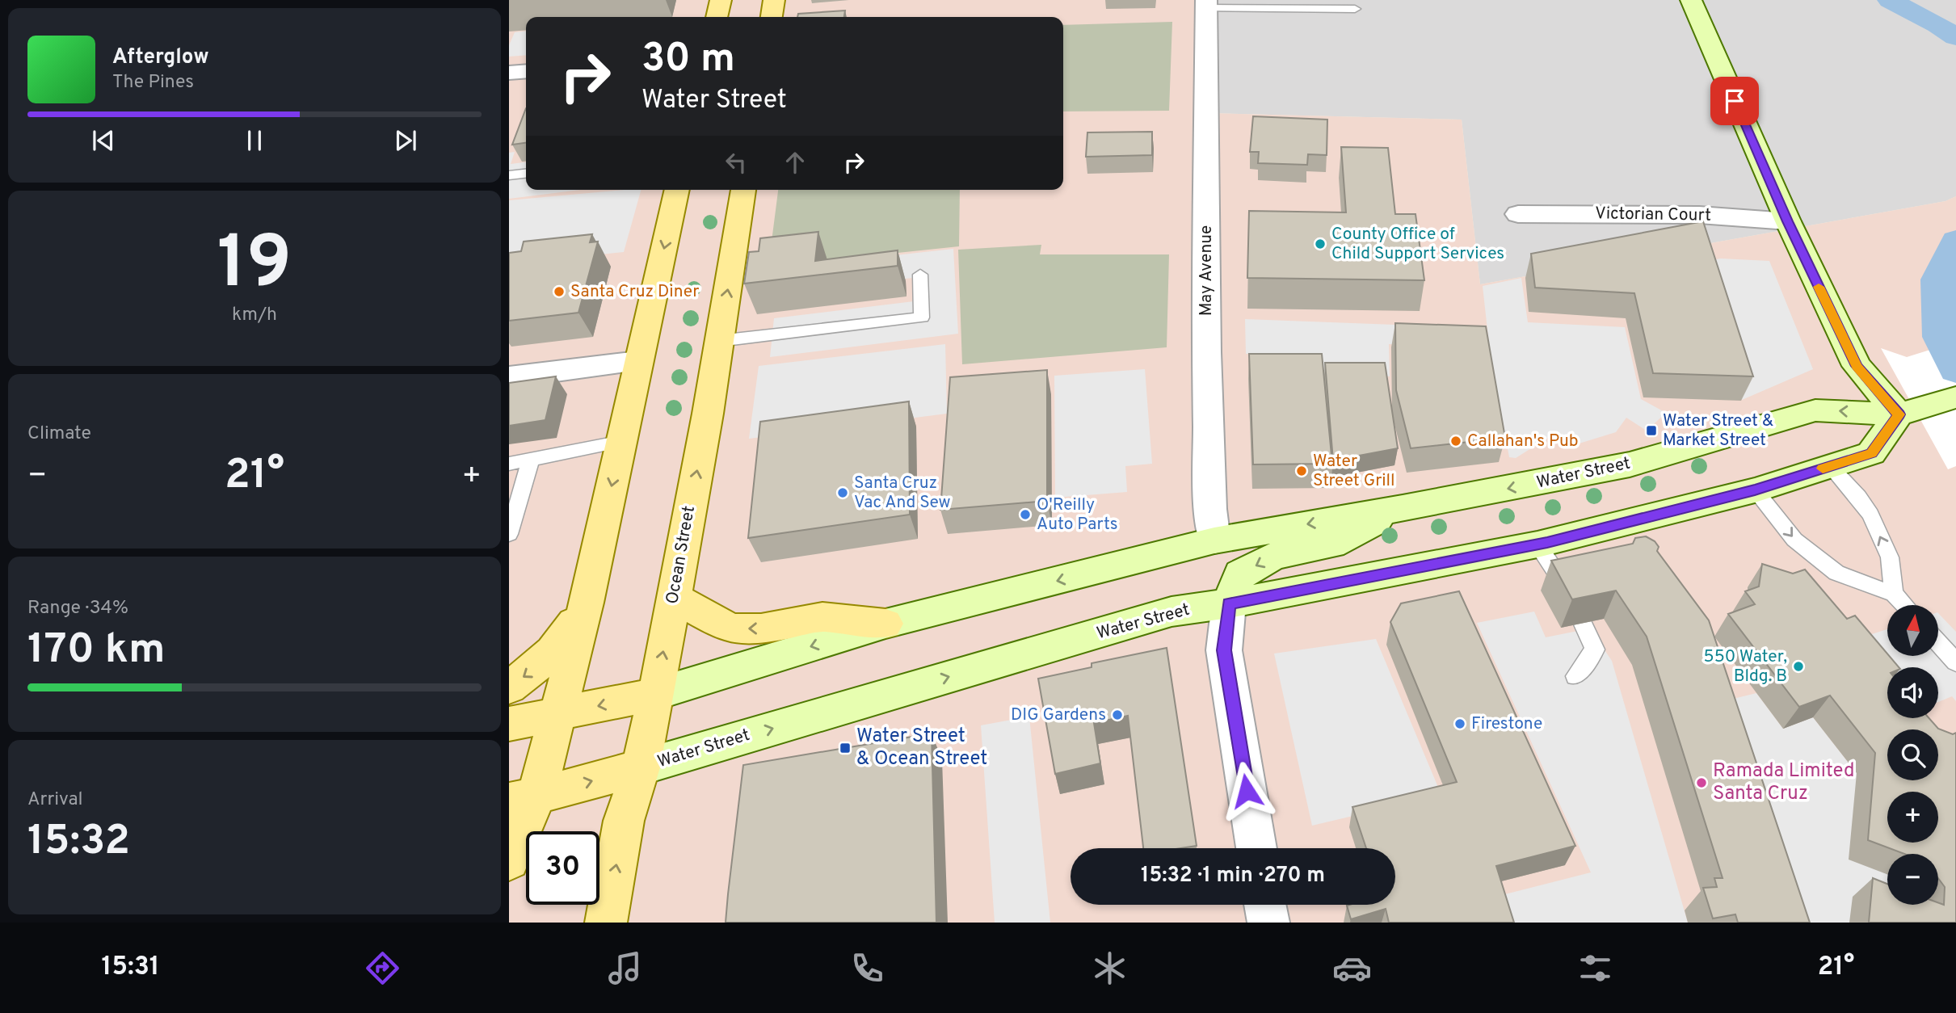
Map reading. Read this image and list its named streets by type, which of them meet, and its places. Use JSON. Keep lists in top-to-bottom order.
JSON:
{
  "streets": {
    "main road": ["Water Street", "Ocean Street"],
    "street": ["Victorian Court", "May Avenue"]
  },
  "crossings": [
    ["May Avenue", "Water Street"],
    ["Water Street", "Ocean Street"]
  ],
  "places": {
    "other": [
      "County Office of Child Support Services",
      "Santa Cruz Diner",
      "Callahan's Pub",
      "Water Street Grill",
      "Santa Cruz Vac And Sew",
      "O'Reilly Auto Parts",
      "550 Water, Bldg. B",
      "DIG Gardens",
      "Firestone",
      "Ramada Limited Santa Cruz"
    ],
    "transit": ["Water Street & Market Street", "Water Street & Ocean Street"]
  },
  "north": "top",
  "page": {
    "turn": ["30 m", "Water Street"],
    "song": ["Afterglow", "The Pines"],
    "tile": [
      ["19", "km/h"],
      "Climate",
      ["Range · 34%", "170 km"],
      ["Arrival", "15:32"]
    ],
    "heat": ["−", "21°", "+"],
    "map_buttons": ["+", "−"],
    "limit": "30",
    "trip": "15:32 · 1 min · 270 m",
    "tabs": ["15:31", "21°"]
  }
}
